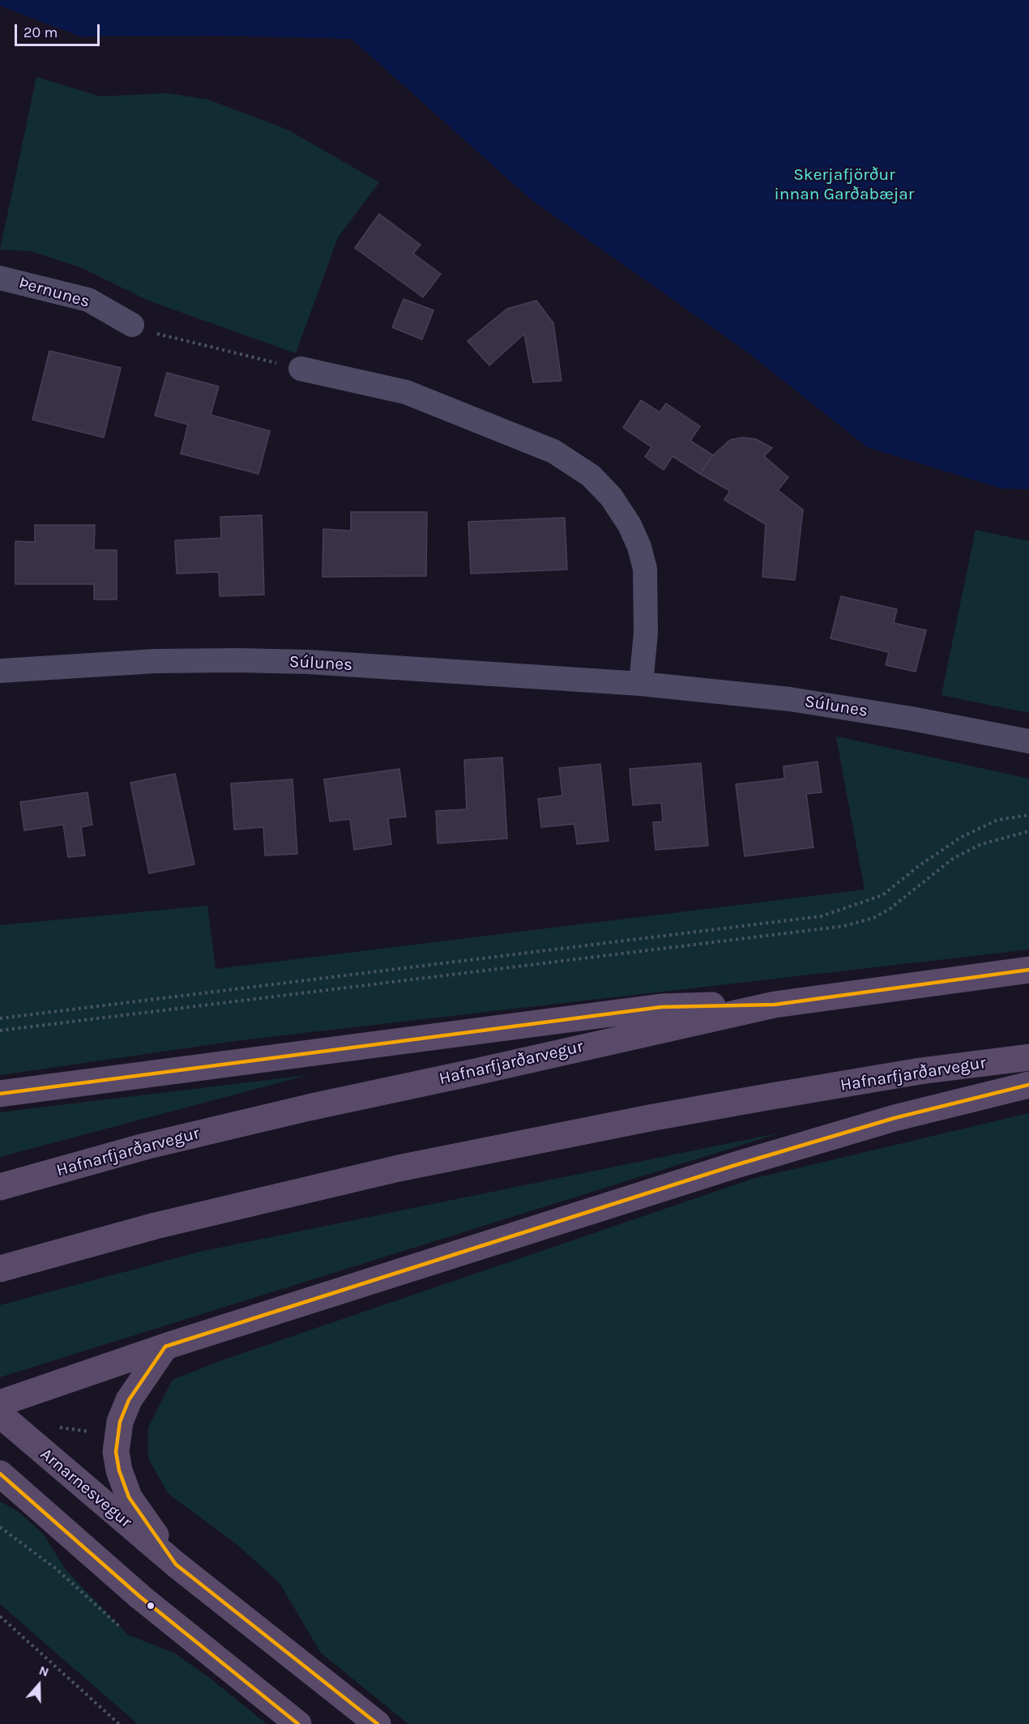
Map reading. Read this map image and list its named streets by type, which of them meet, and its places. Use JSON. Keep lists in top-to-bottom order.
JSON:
{
  "streets": {
    "main road": ["Hafnarfjarðarvegur", "Arnarnesvegur"],
    "street": ["Þernunes", "Súlunes"]
  },
  "parks": ["Skerjafjörður innan Garðabæjar"],
  "scale_bar": "20 m",
  "north": "top"
}
